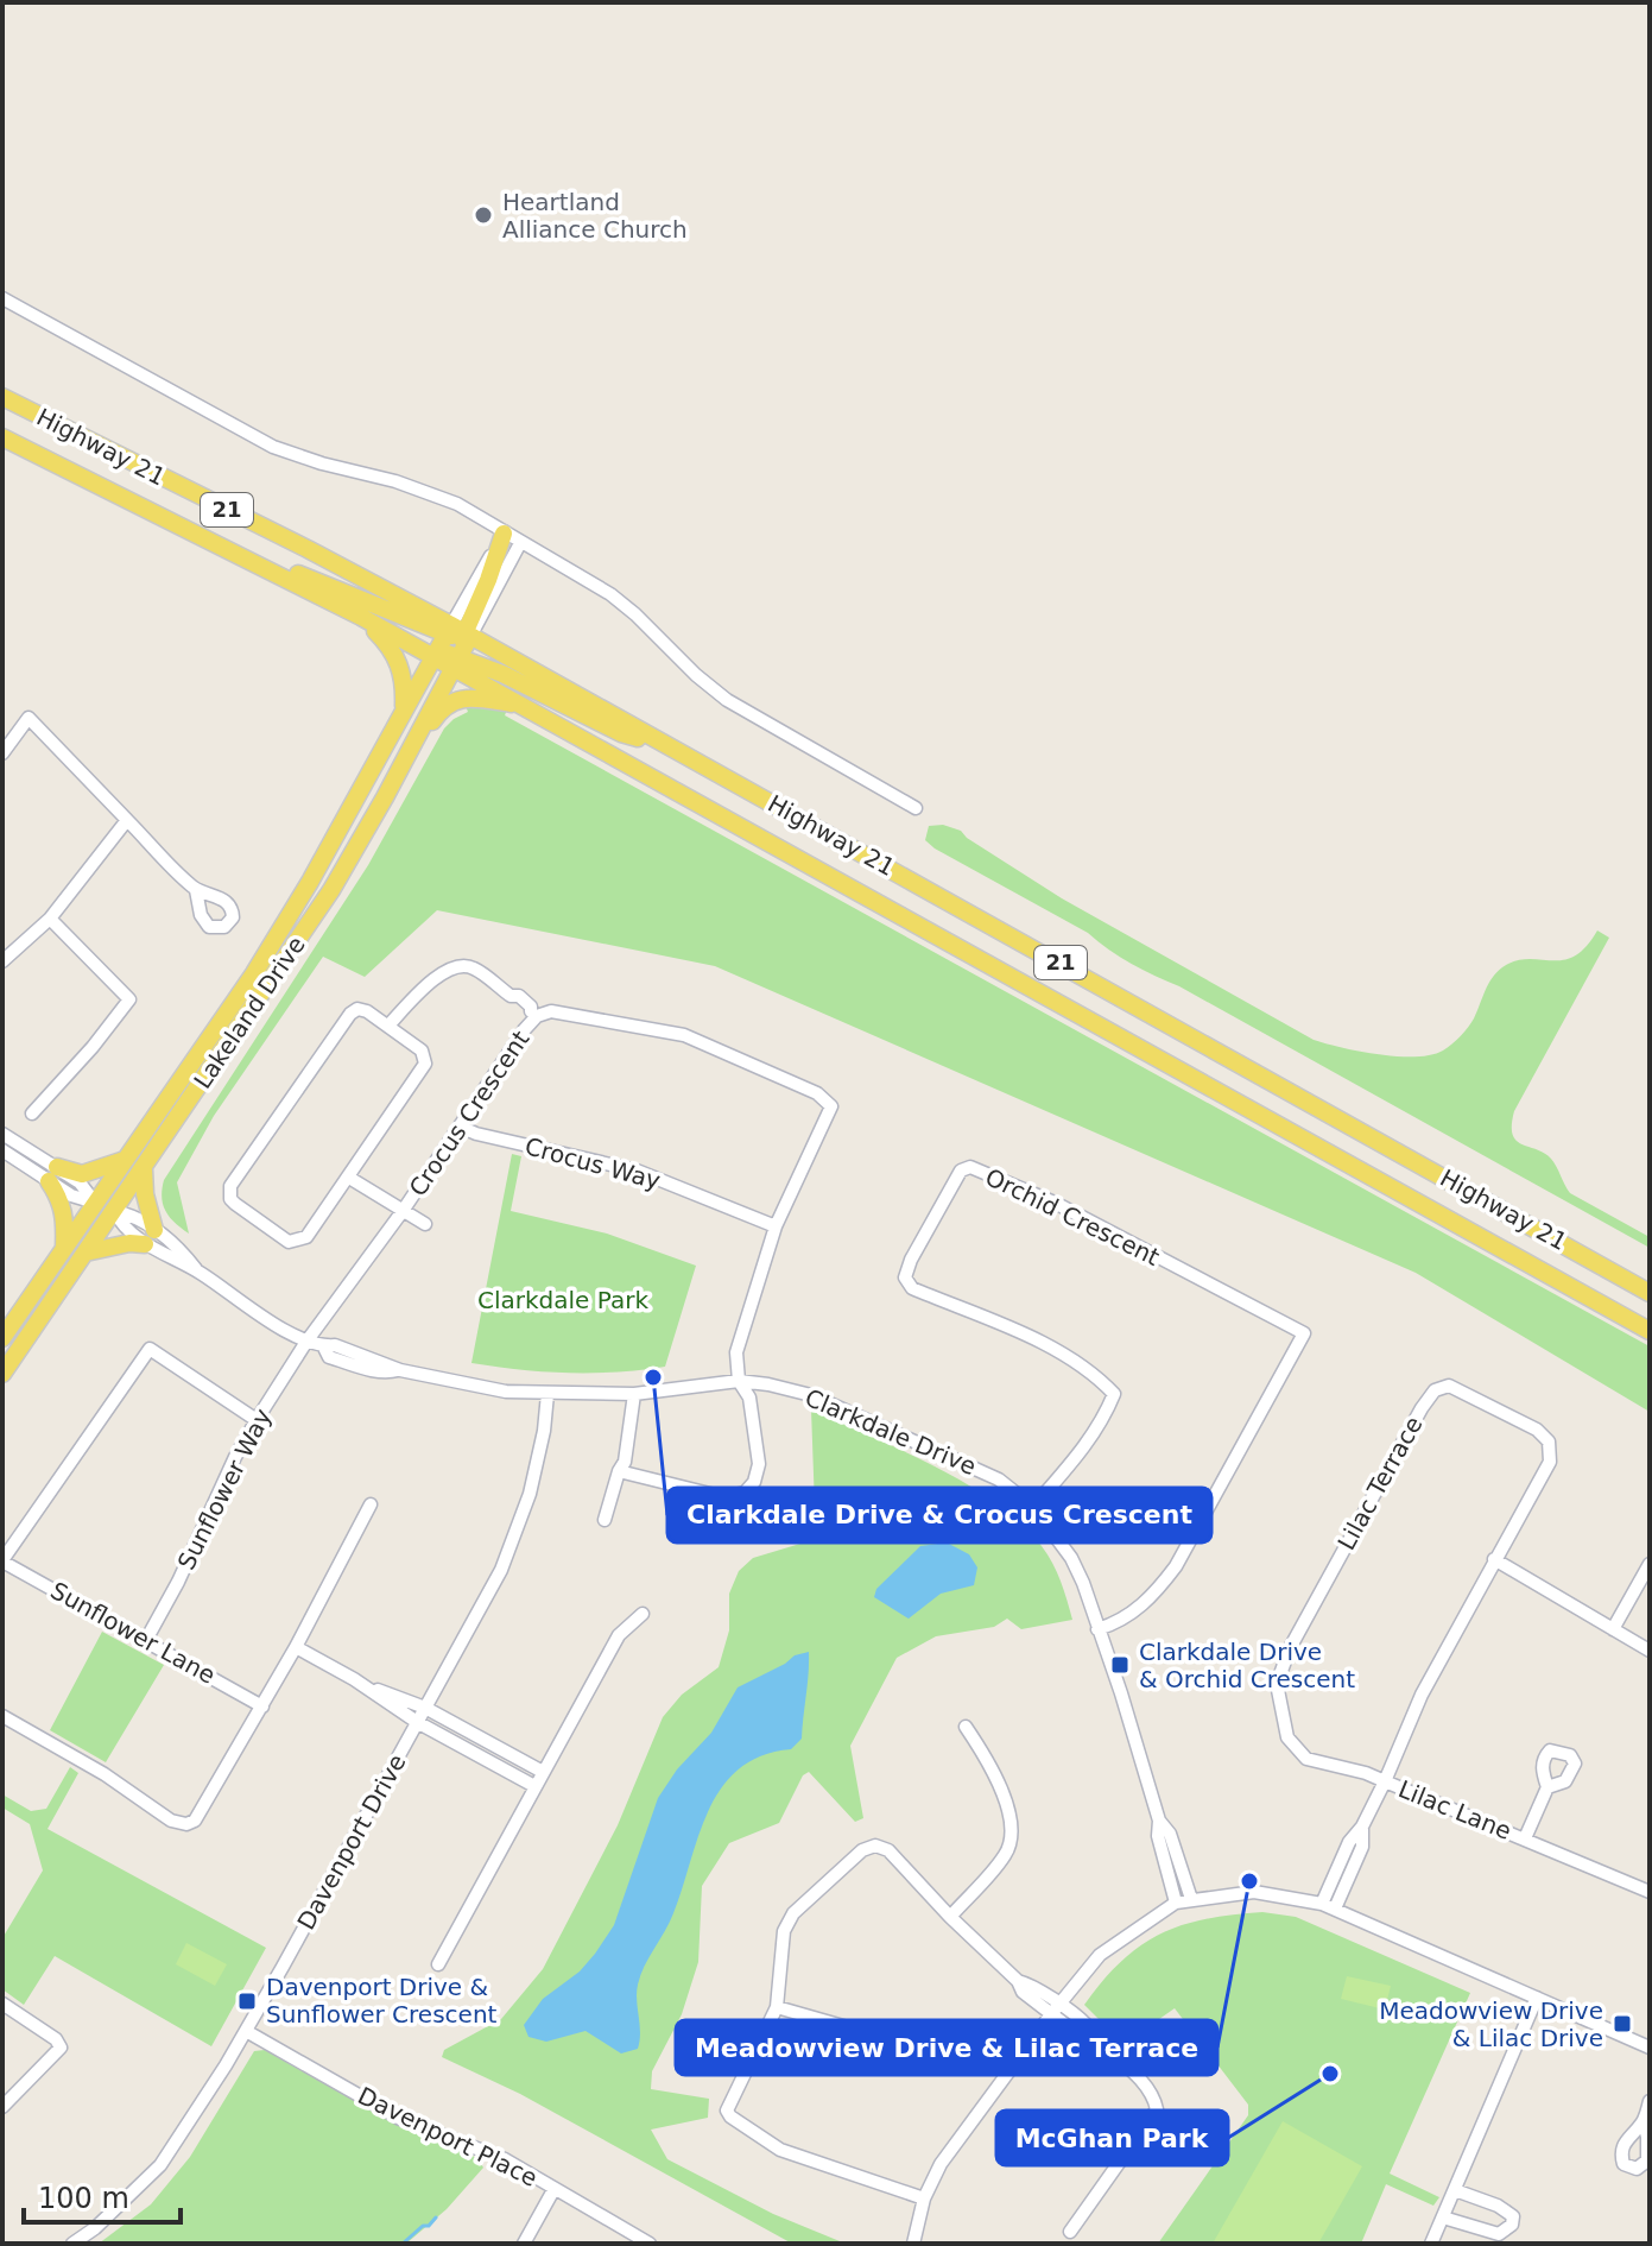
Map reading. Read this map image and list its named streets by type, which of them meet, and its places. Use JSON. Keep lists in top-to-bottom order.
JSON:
{
  "streets": {
    "main road": ["Highway 21", "21", "Lakeland Drive"],
    "street": [
      "Crocus Crescent",
      "Crocus Way",
      "Orchid Crescent",
      "Clarkdale Drive",
      "Lilac Terrace",
      "Sunflower Way",
      "Sunflower Lane",
      "Lilac Lane",
      "Davenport Drive",
      "Davenport Place"
    ]
  },
  "crossings": [
    ["Highway 21", "Lakeland Drive"],
    ["Lakeland Drive", "Clarkdale Drive"],
    ["Crocus Crescent", "Crocus Way"],
    ["Crocus Crescent", "Clarkdale Drive"],
    ["Crocus Crescent", "Sunflower Way"],
    ["Orchid Crescent", "Clarkdale Drive"],
    ["Clarkdale Drive", "Sunflower Way"],
    ["Clarkdale Drive", "Davenport Drive"],
    ["Lilac Terrace", "Lilac Lane"],
    ["Sunflower Way", "Sunflower Lane"],
    ["Davenport Drive", "Davenport Place"]
  ],
  "parks": ["Clarkdale Park"],
  "places": {
    "other": [
      "Heartland Alliance Church",
      "Clarkdale Drive & Crocus Crescent",
      "Meadowview Drive & Lilac Terrace",
      "McGhan Park"
    ],
    "transit": ["Clarkdale Drive & Orchid Crescent", "Davenport Drive & Sunflower Crescent", "Meadowview Drive & Lilac Drive"]
  },
  "scale_bar": "100 m"
}
